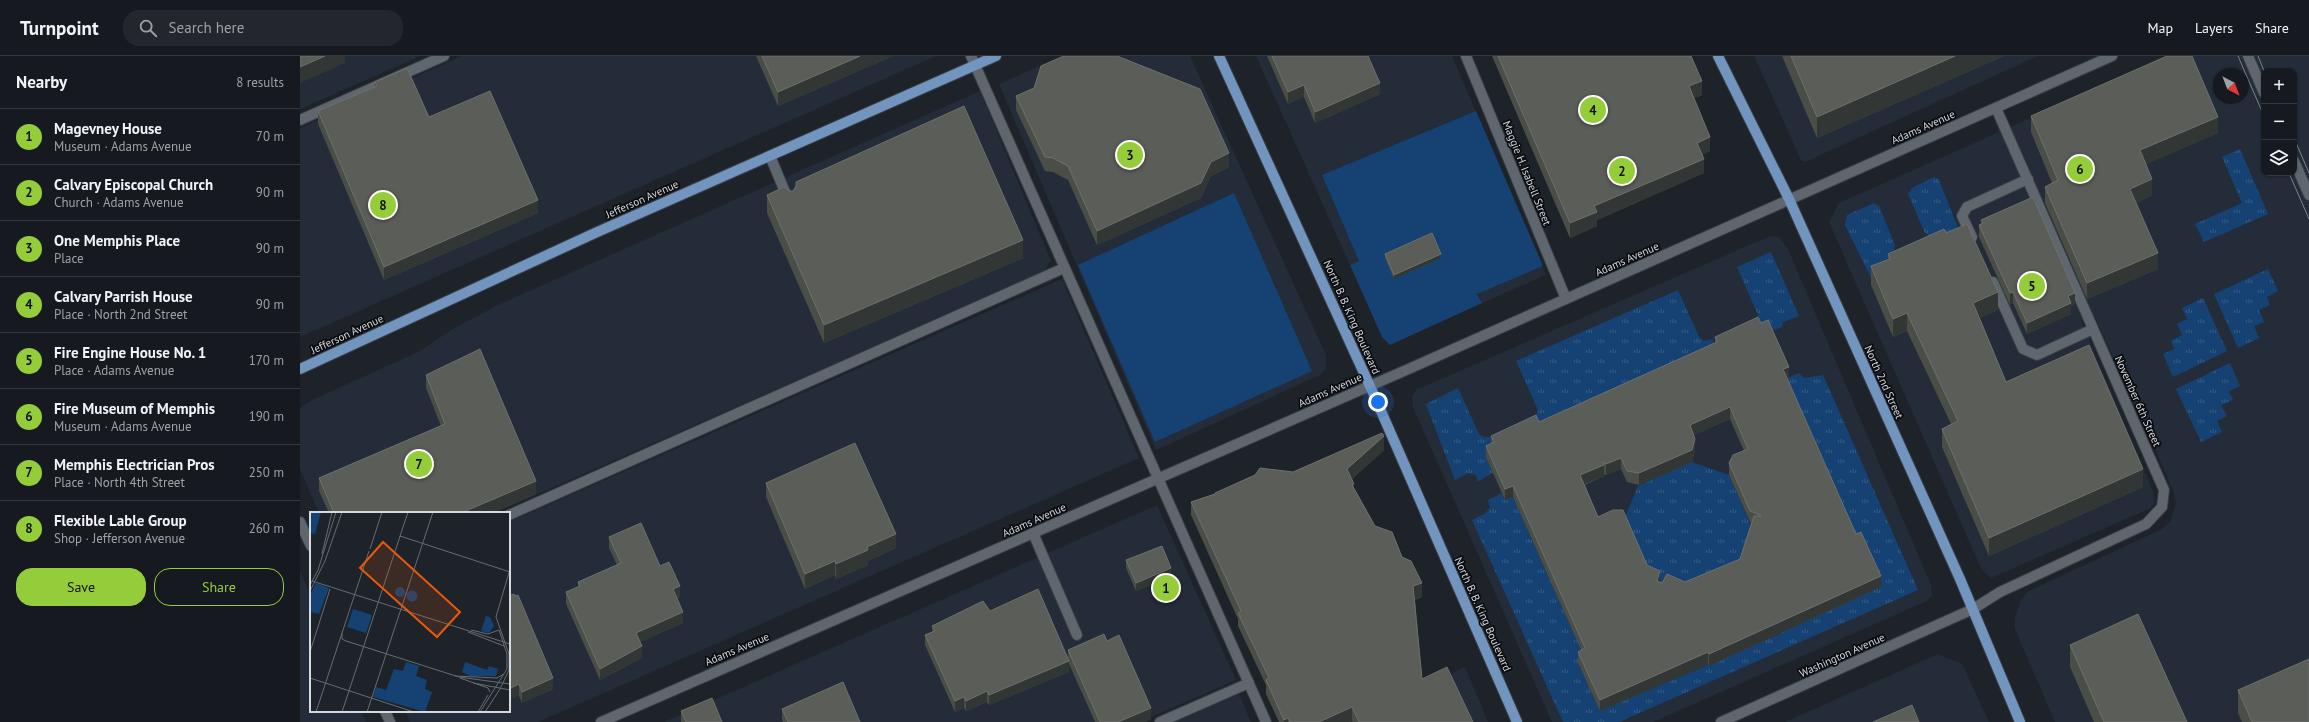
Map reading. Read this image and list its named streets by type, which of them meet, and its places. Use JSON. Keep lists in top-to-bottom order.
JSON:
{
  "streets": {
    "main road": ["Jefferson Avenue", "North B. B. King Boulevard", "North 2nd Street"],
    "street": [
      "Adams Avenue",
      "Maggie H. Isabell Street",
      "November 6th Street",
      "Washington Avenue"
    ]
  },
  "crossings": [
    ["Adams Avenue", "Maggie H. Isabell Street"],
    ["Adams Avenue", "North B. B. King Boulevard"],
    ["Adams Avenue", "North 2nd Street"],
    ["Adams Avenue", "November 6th Street"],
    ["North 2nd Street", "November 6th Street"],
    ["North 2nd Street", "Washington Avenue"],
    ["November 6th Street", "Washington Avenue"]
  ],
  "north": "bottom right",
  "page": {
    "header": "Turnpoint",
    "search": "Search here",
    "nav": ["Map", "Layers", "Share"],
    "heading": ["Nearby", "8 results"],
    "map_buttons": ["+", "−"],
    "pins": [
      "4",
      "3",
      "6",
      "2",
      "8",
      "5",
      "7",
      "1"
    ],
    "list": [
      {
        "mark": "1",
        "name": "Magevney House",
        "note": "Museum · Adams Avenue",
        "value": "70 m"
      },
      {
        "mark": "2",
        "name": "Calvary Episcopal Church",
        "note": "Church · Adams Avenue",
        "value": "90 m"
      },
      {
        "mark": "3",
        "name": "One Memphis Place",
        "note": "Place",
        "value": "90 m"
      },
      {
        "mark": "4",
        "name": "Calvary Parrish House",
        "note": "Place · North 2nd Street",
        "value": "90 m"
      },
      {
        "mark": "5",
        "name": "Fire Engine House No. 1",
        "note": "Place · Adams Avenue",
        "value": "170 m"
      },
      {
        "mark": "6",
        "name": "Fire Museum of Memphis",
        "note": "Museum · Adams Avenue",
        "value": "190 m"
      },
      {
        "mark": "7",
        "name": "Memphis Electrician Pros",
        "note": "Place · North 4th Street",
        "value": "250 m"
      },
      {
        "mark": "8",
        "name": "Flexible Lable Group",
        "note": "Shop · Jefferson Avenue",
        "value": "260 m"
      }
    ],
    "buttons": ["Save", "Share"]
  }
}
